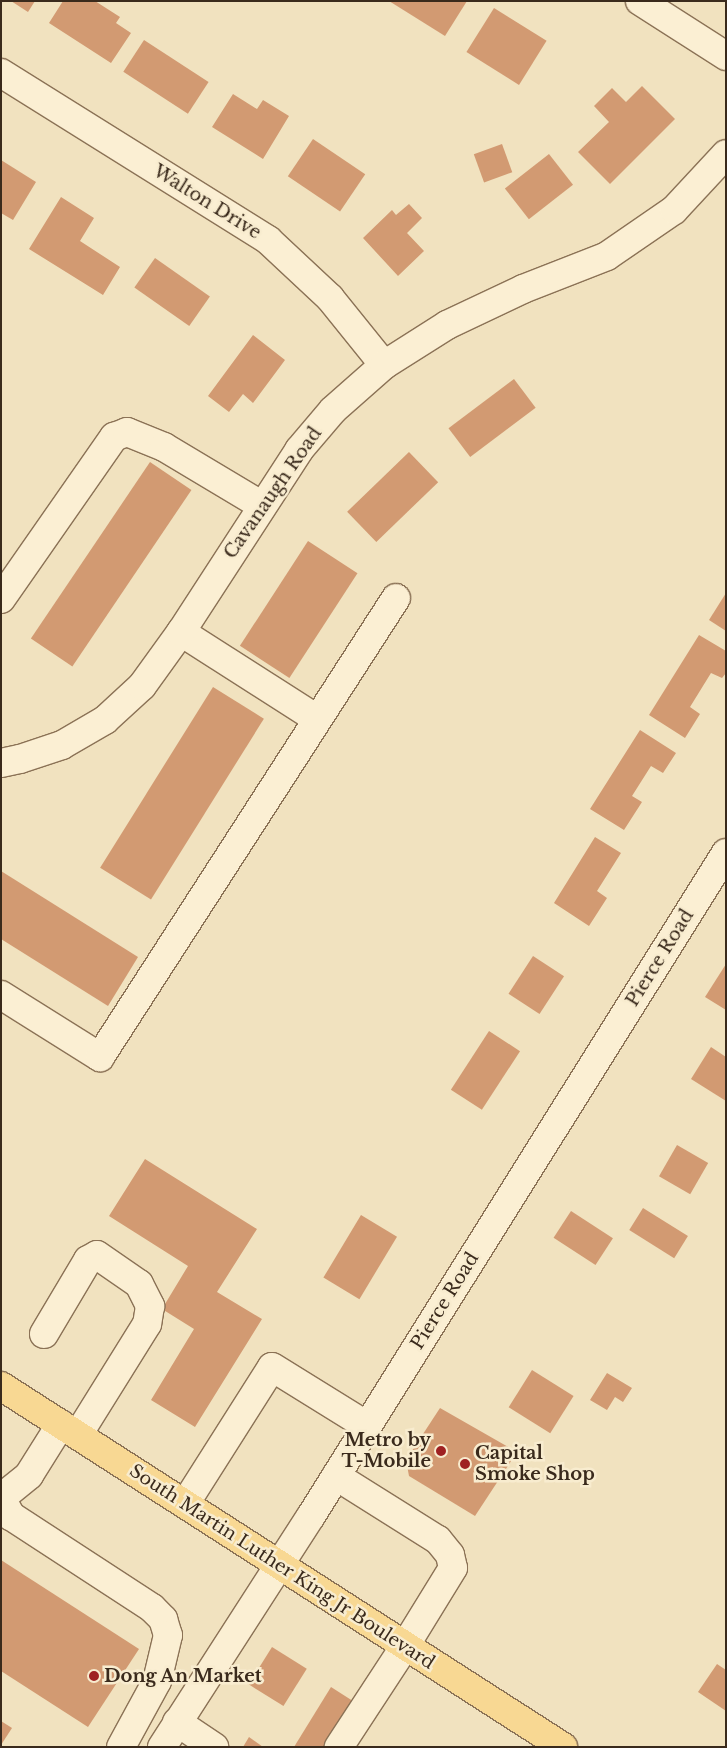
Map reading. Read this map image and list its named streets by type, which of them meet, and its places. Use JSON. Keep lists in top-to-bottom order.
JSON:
{
  "streets": {
    "main road": ["South Martin Luther King Jr Boulevard"],
    "street": ["Walton Drive", "Cavanaugh Road", "Pierce Road"]
  },
  "crossings": [
    ["Walton Drive", "Cavanaugh Road"],
    ["Pierce Road", "South Martin Luther King Jr Boulevard"]
  ],
  "places": ["Metro by T-Mobile", "Capital Smoke Shop", "Dong An Market"]
}
